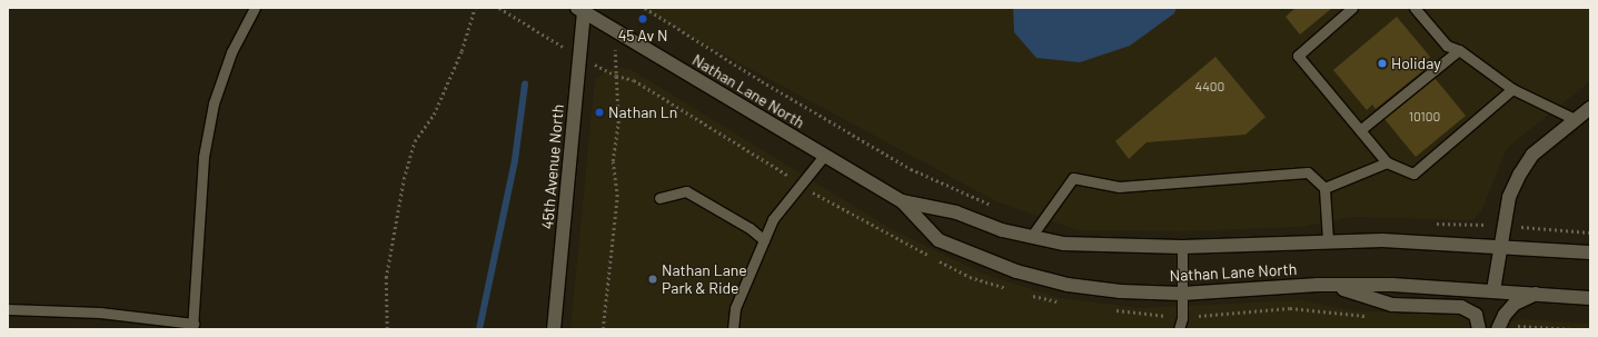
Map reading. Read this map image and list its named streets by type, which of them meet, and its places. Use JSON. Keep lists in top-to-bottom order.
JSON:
{
  "streets": {
    "street": ["Nathan Lane North", "45th Avenue North"]
  },
  "crossings": [
    ["Nathan Lane North", "45th Avenue North"]
  ],
  "places": [
    "45 Av N",
    "Holiday",
    "Nathan Ln",
    "Nathan Lane Park & Ride"
  ],
  "house_numbers": ["4400", "10100"]
}
